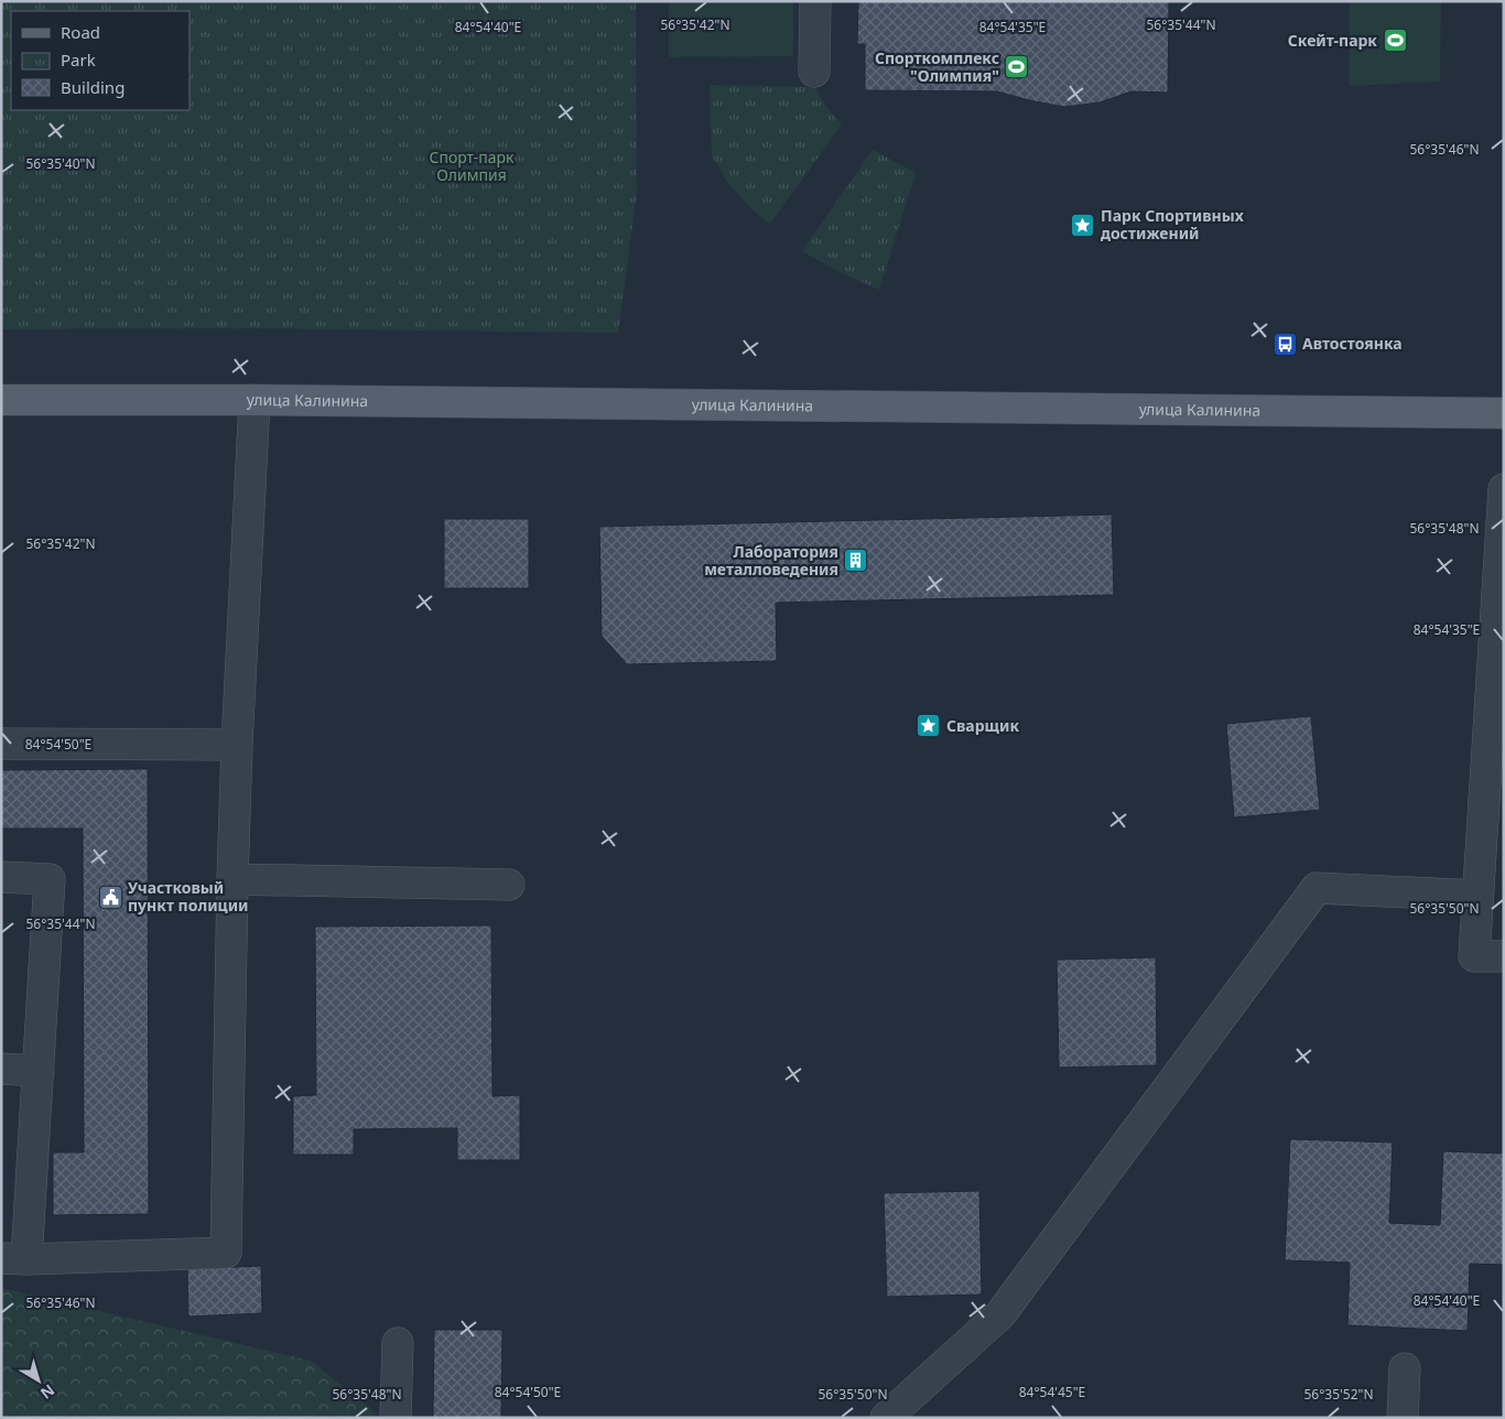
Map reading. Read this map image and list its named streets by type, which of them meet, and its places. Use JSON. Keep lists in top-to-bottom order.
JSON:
{
  "streets": {
    "main road": ["улица Калинина"]
  },
  "parks": ["Спорт-парк Олимпия"],
  "places": {
    "sports": ["Скейт-парк", "Спорткомплекс \"Олимпия\""],
    "place": ["Парк Спортивных достижений", "Сварщик"],
    "bus stop": ["Автостоянка"],
    "building": ["Лаборатория металловедения"],
    "public building": ["Участковый пункт полиции"]
  },
  "legend": ["Road", "Park", "Building"],
  "north": "bottom right",
  "coordinates": [
    "56°35'42\"N",
    "56°35'44\"N",
    "84°54'40\"E",
    "84°54'35\"E",
    "56°35'46\"N",
    "56°35'40\"N",
    "56°35'48\"N",
    "84°54'50\"E",
    "56°35'50\"N",
    "84°54'45\"E",
    "56°35'52\"N"
  ]
}
